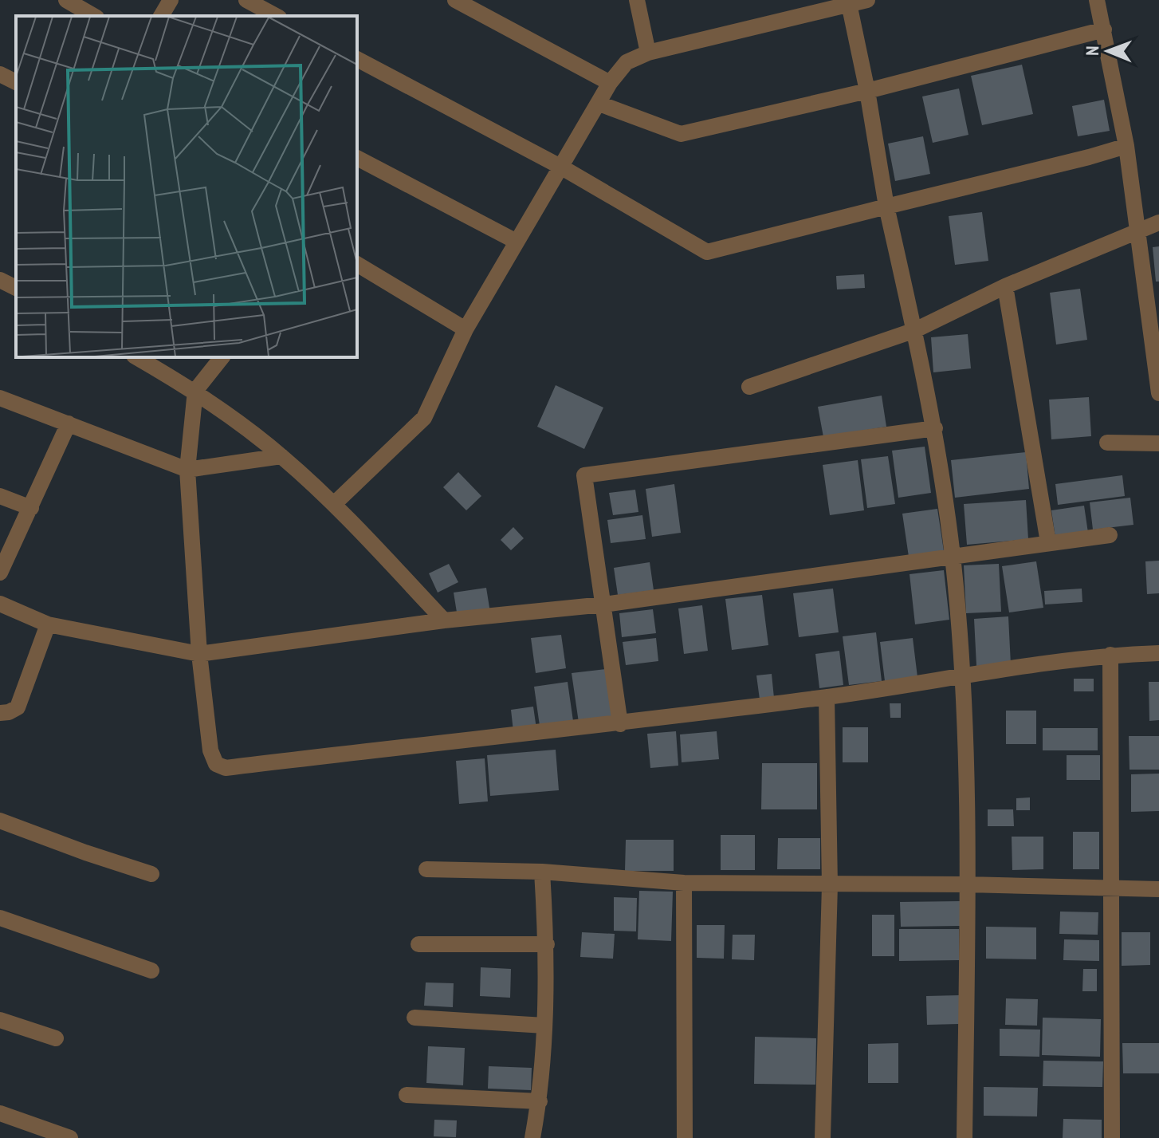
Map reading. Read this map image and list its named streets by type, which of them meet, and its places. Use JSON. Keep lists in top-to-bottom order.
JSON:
{
  "north": "left"
}
